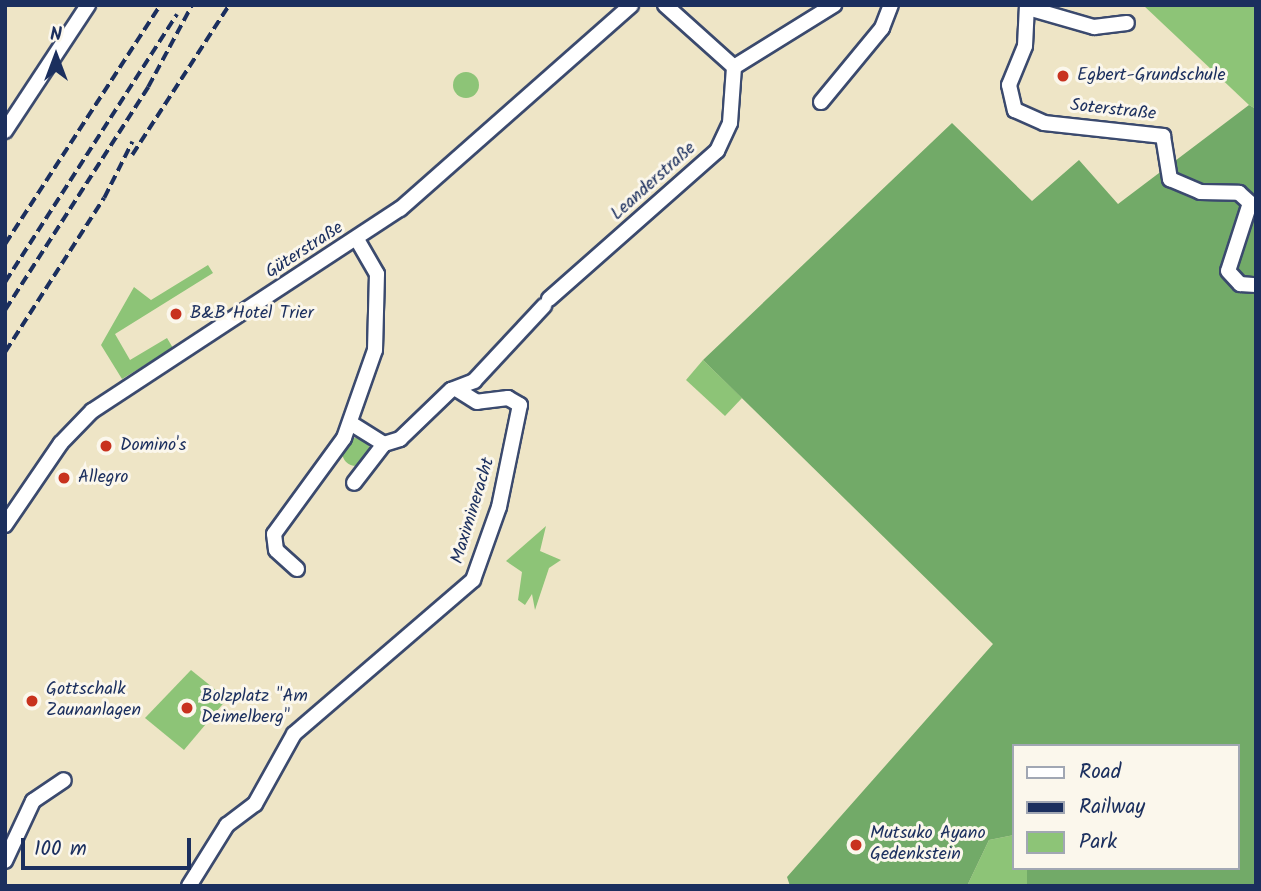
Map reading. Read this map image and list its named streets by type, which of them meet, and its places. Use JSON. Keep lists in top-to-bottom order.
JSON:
{
  "streets": {
    "street": [
      "Soterstraße",
      "Leanderstraße",
      "Güterstraße",
      "Maximineracht"
    ]
  },
  "crossings": [
    ["Leanderstraße", "Maximineracht"]
  ],
  "places": [
    "Egbert-Grundschule",
    "B&B Hotel Trier",
    "Domino's",
    "Allegro",
    "Gottschalk Zaunanlagen",
    "Bolzplatz \"Am Deimelberg\"",
    "Mutsuko Ayano Gedenkstein"
  ],
  "legend": ["Road", "Railway", "Park"],
  "scale_bar": "100 m",
  "north": "top"
}
